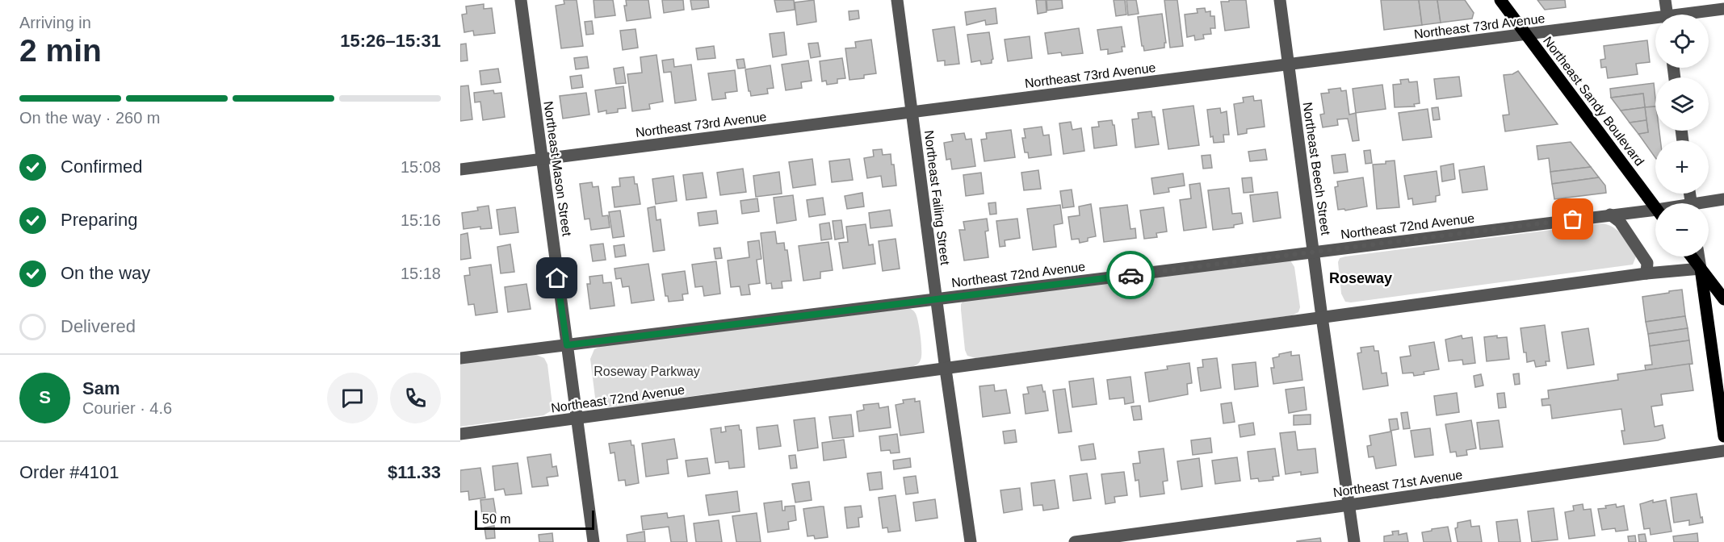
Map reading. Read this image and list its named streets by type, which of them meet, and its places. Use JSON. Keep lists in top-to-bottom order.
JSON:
{
  "streets": {
    "main road": ["Northeast Sandy Boulevard"],
    "street": [
      "Northeast 73rd Avenue",
      "Northeast Mason Street",
      "Northeast Beech Street",
      "Northeast Failing Street",
      "Northeast 72nd Avenue",
      "Northeast 71st Avenue"
    ]
  },
  "crossings": [
    ["Northeast 73rd Avenue", "Northeast Sandy Boulevard"],
    ["Northeast 73rd Avenue", "Northeast Mason Street"],
    ["Northeast 73rd Avenue", "Northeast Beech Street"],
    ["Northeast 73rd Avenue", "Northeast Failing Street"],
    ["Northeast Mason Street", "Northeast 72nd Avenue"],
    ["Northeast Beech Street", "Northeast 72nd Avenue"],
    ["Northeast Beech Street", "Northeast 71st Avenue"],
    ["Northeast Failing Street", "Northeast 72nd Avenue"]
  ],
  "districts": ["Roseway"],
  "parks": ["Roseway Parkway"],
  "scale_bar": "50 m",
  "page": {
    "heading": ["2 min", "Arriving in", "15:26–15:31"],
    "panel": [
      "Sam",
      "Courier · 4.6",
      "Order #4101",
      "$11.33"
    ],
    "map_buttons": ["+", "−"],
    "bar": "On the way · 260 m",
    "list": [
      ["Confirmed", "15:08"],
      ["Preparing", "15:16"],
      ["On the way", "15:18"],
      "Delivered"
    ],
    "round": "S",
    "scale": "50 m"
  }
}
